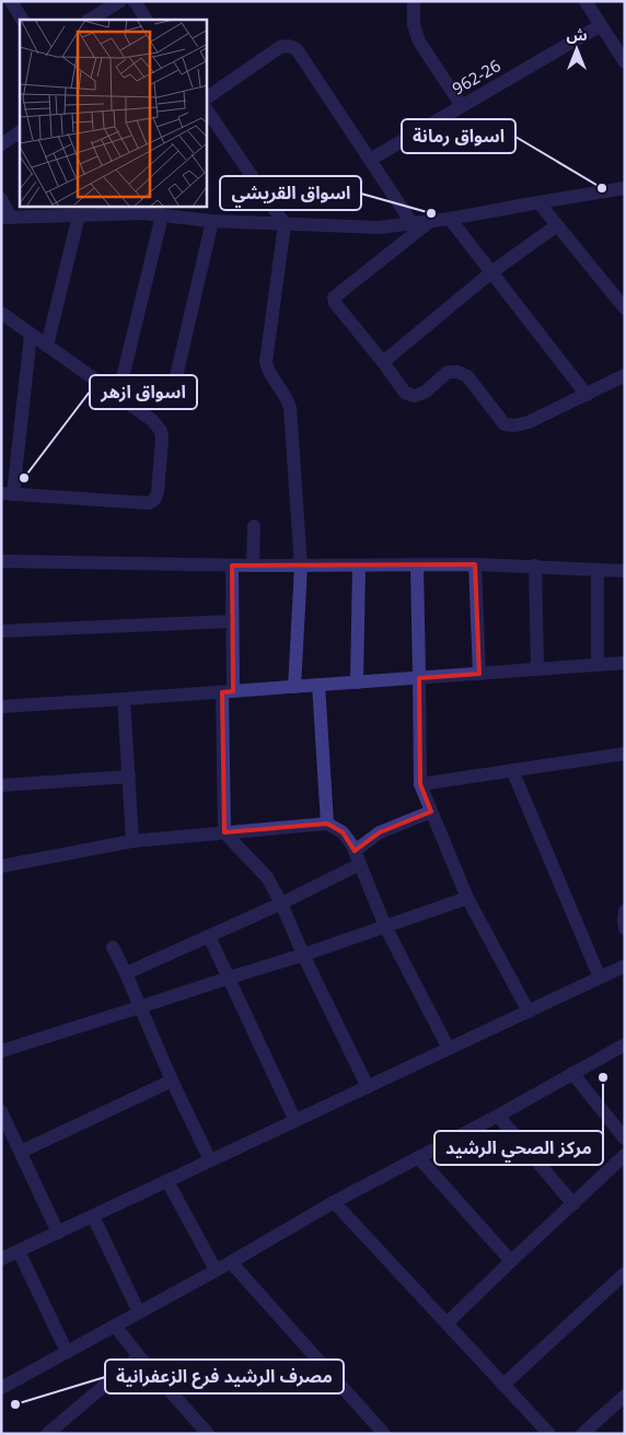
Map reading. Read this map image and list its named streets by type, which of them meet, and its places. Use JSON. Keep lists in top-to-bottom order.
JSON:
{
  "streets": {
    "street": ["962-26"]
  },
  "places": [
    "اسواق رمانة",
    "اسواق القريشي",
    "اسواق ازهر",
    "مركز الصحي الرشيد",
    "مصرف الرشيد فرع الزعفرانية"
  ],
  "north": "top"
}
